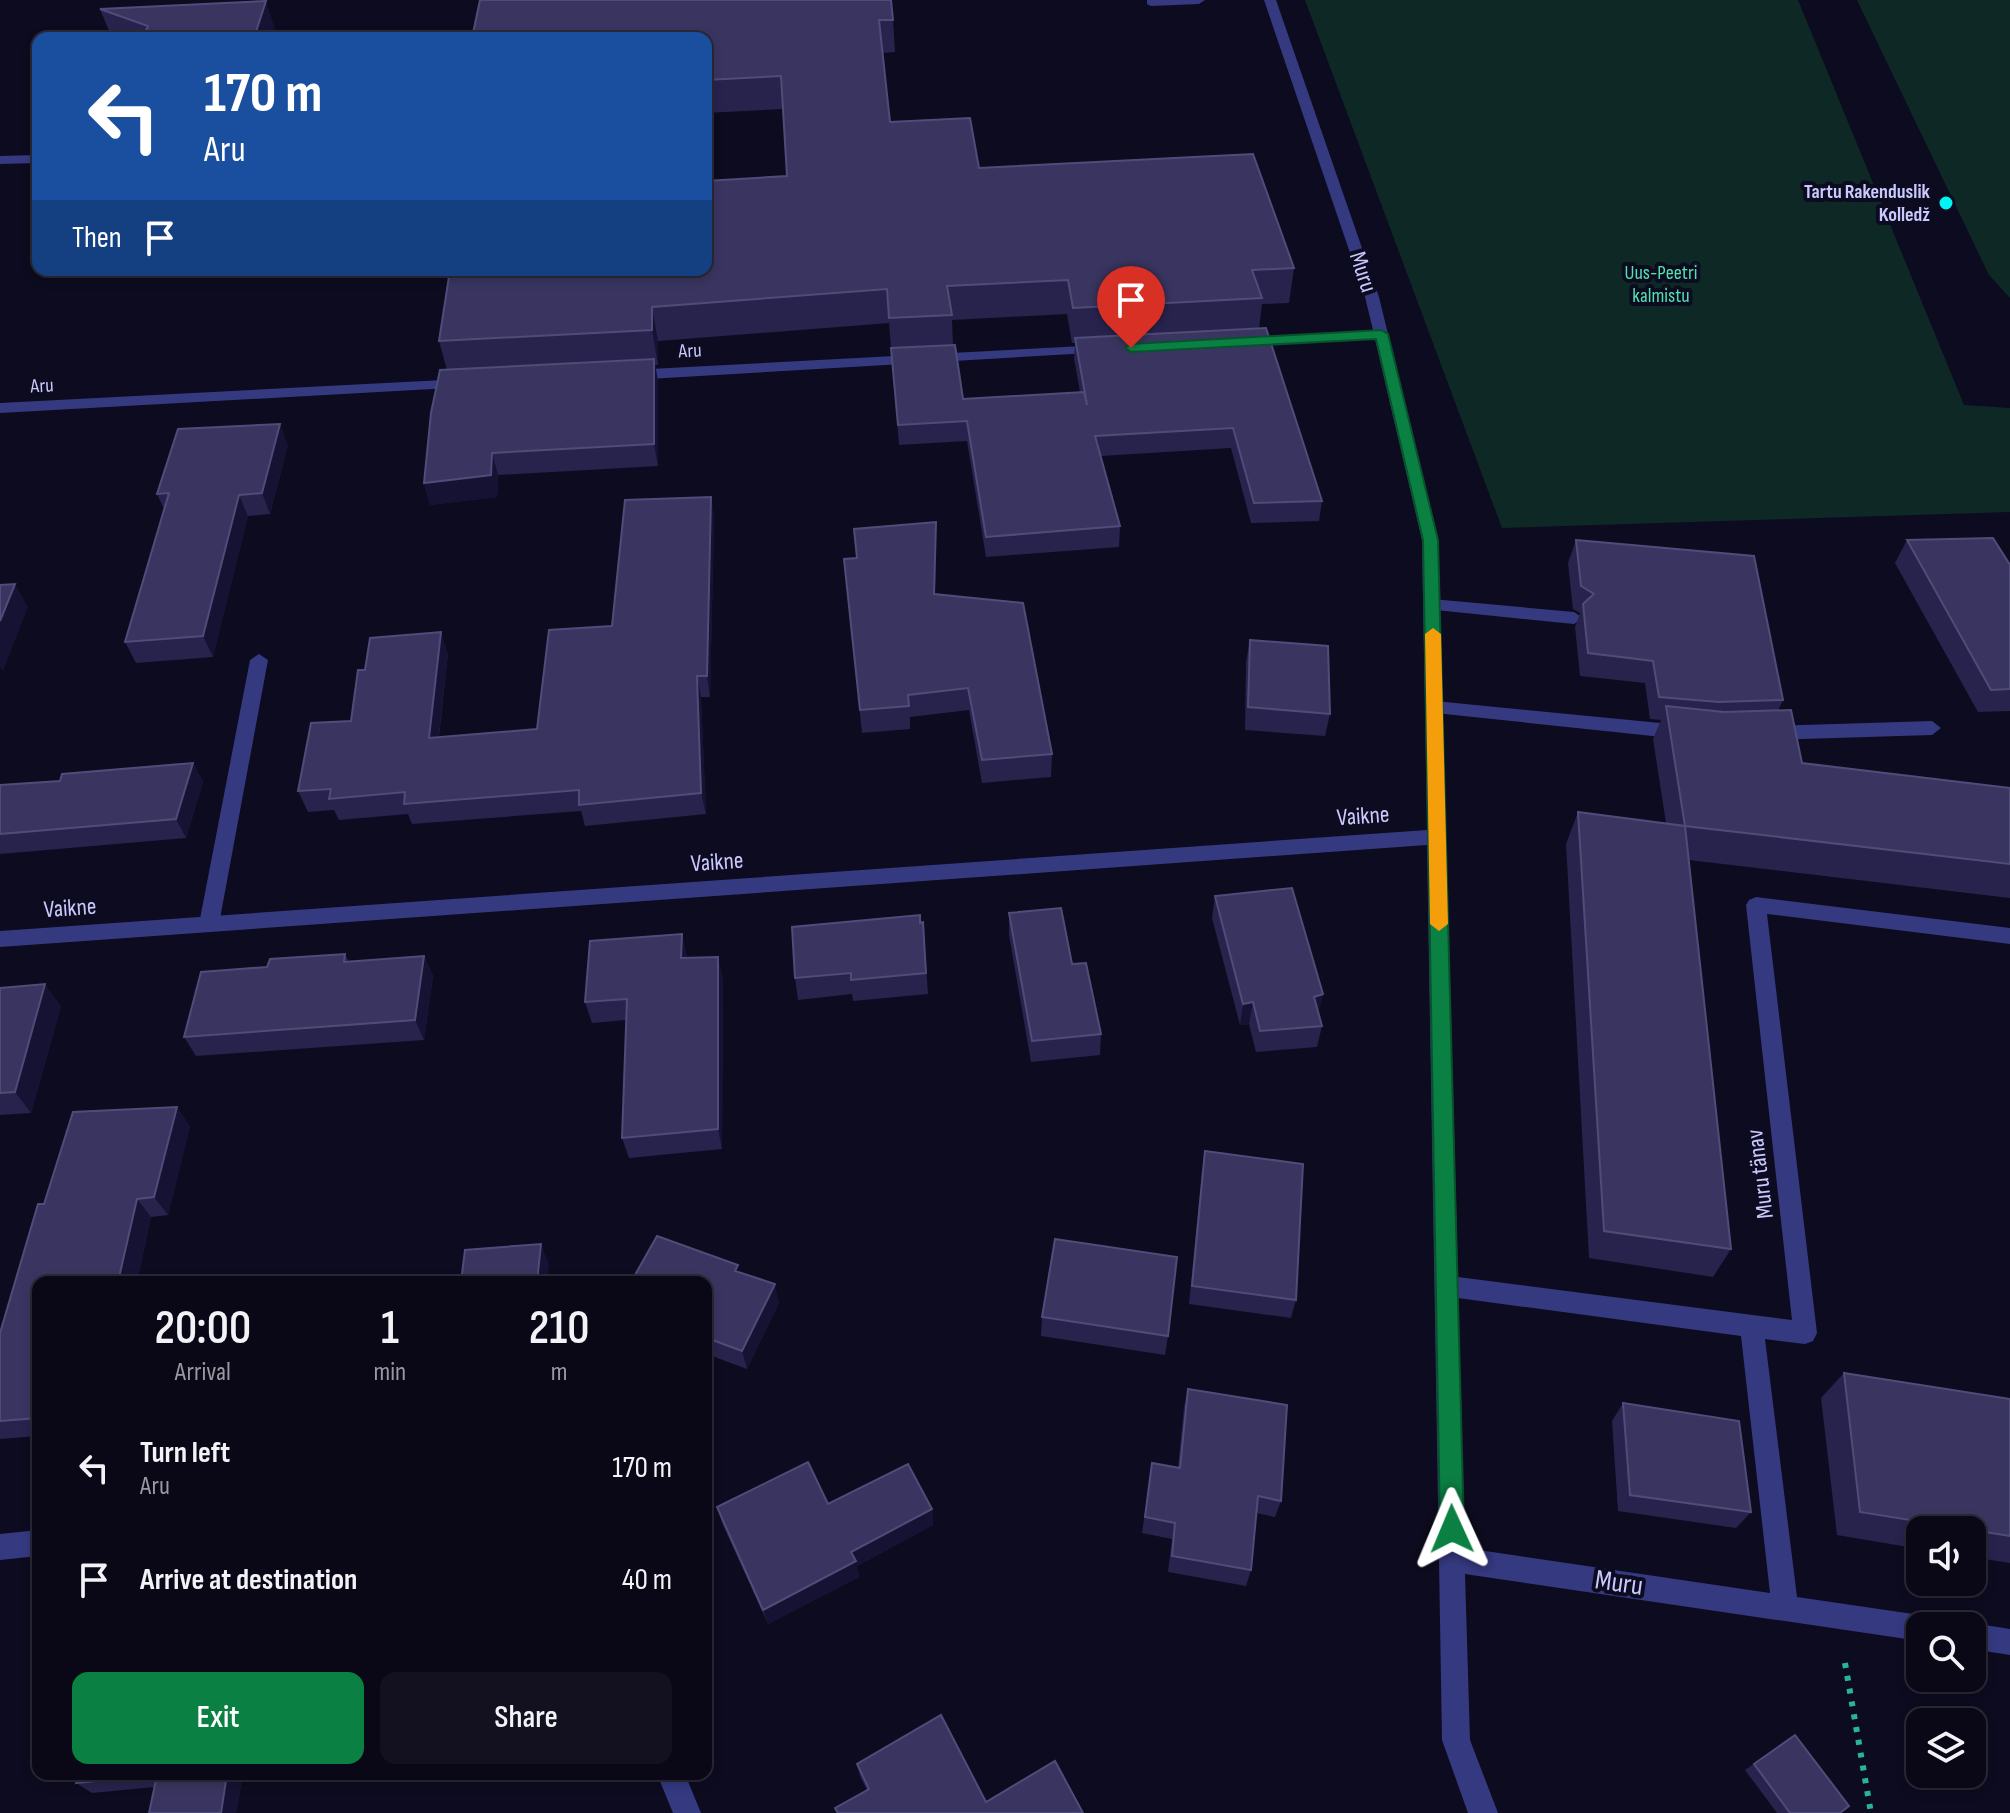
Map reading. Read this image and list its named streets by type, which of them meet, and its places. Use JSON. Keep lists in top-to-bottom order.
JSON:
{
  "streets": {
    "street": [
      "Muru",
      "Aru",
      "Vaikne",
      "Muru tänav"
    ]
  },
  "crossings": [
    ["Muru", "Vaikne"],
    ["Muru", "Muru tänav"]
  ],
  "parks": ["Uus-Peetri kalmistu"],
  "places": ["Tartu Rakenduslik Kolledž"],
  "page": {
    "turn": ["170 m", "Aru"],
    "then": "Then",
    "eta": [
      "20:00",
      "Arrival",
      "1",
      "min",
      "210",
      "m"
    ],
    "list": [
      {
        "name": "Turn left",
        "note": "Aru",
        "value": "170 m"
      },
      {
        "name": "Arrive at destination",
        "value": "40 m"
      }
    ],
    "buttons": ["Exit", "Share"]
  }
}
